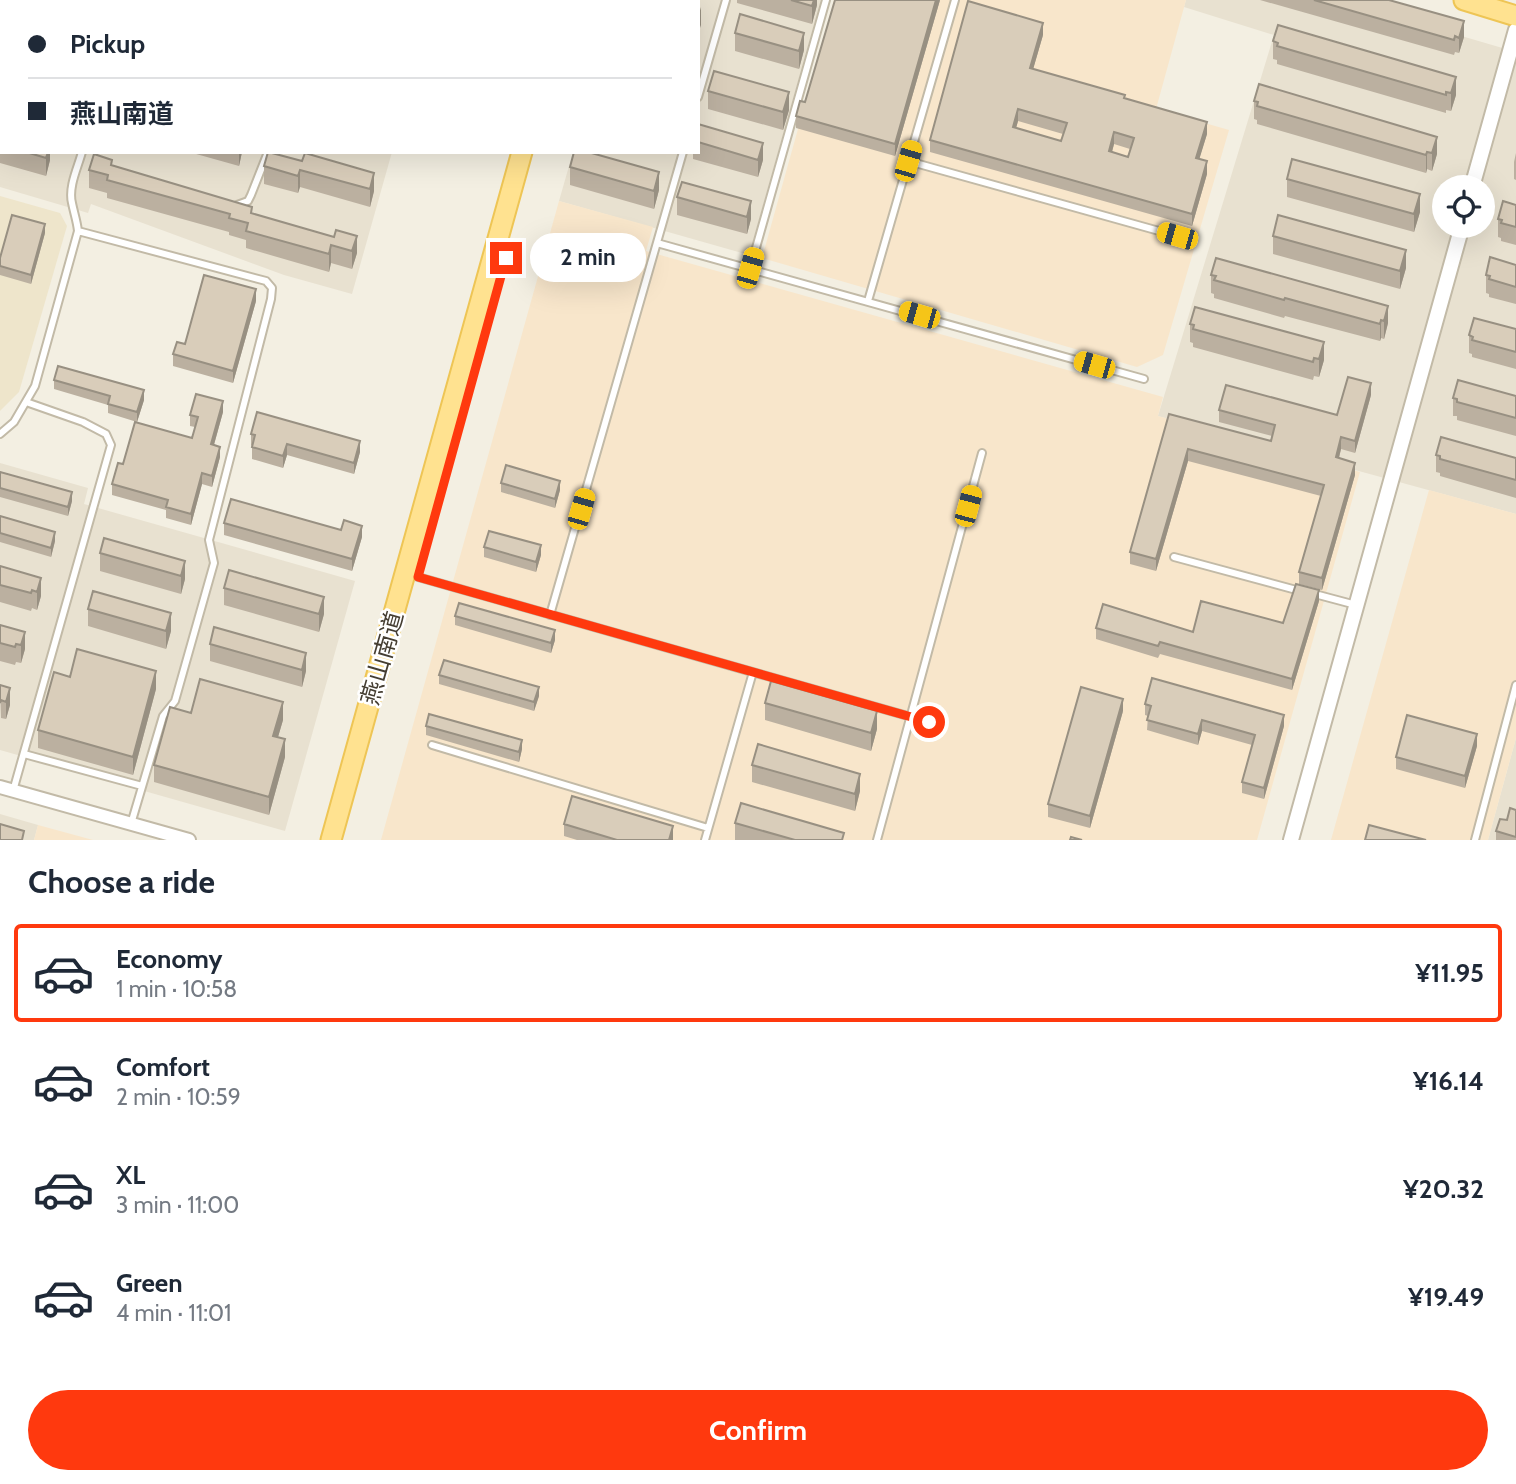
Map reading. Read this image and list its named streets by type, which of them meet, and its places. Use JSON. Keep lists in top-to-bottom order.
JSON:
{
  "streets": {
    "main road": ["燕山南道"]
  },
  "page": {
    "banner": ["Pickup", "燕山南道"],
    "bubble": "2 min",
    "heading": "Choose a ride",
    "list": [
      {
        "name": "Economy",
        "note": "1 min · 10:58",
        "value": "¥11.95"
      },
      {
        "name": "Comfort",
        "note": "2 min · 10:59",
        "value": "¥16.14"
      },
      {
        "name": "XL",
        "note": "3 min · 11:00",
        "value": "¥20.32"
      },
      {
        "name": "Green",
        "note": "4 min · 11:01",
        "value": "¥19.49"
      }
    ],
    "buttons": "Confirm"
  }
}
